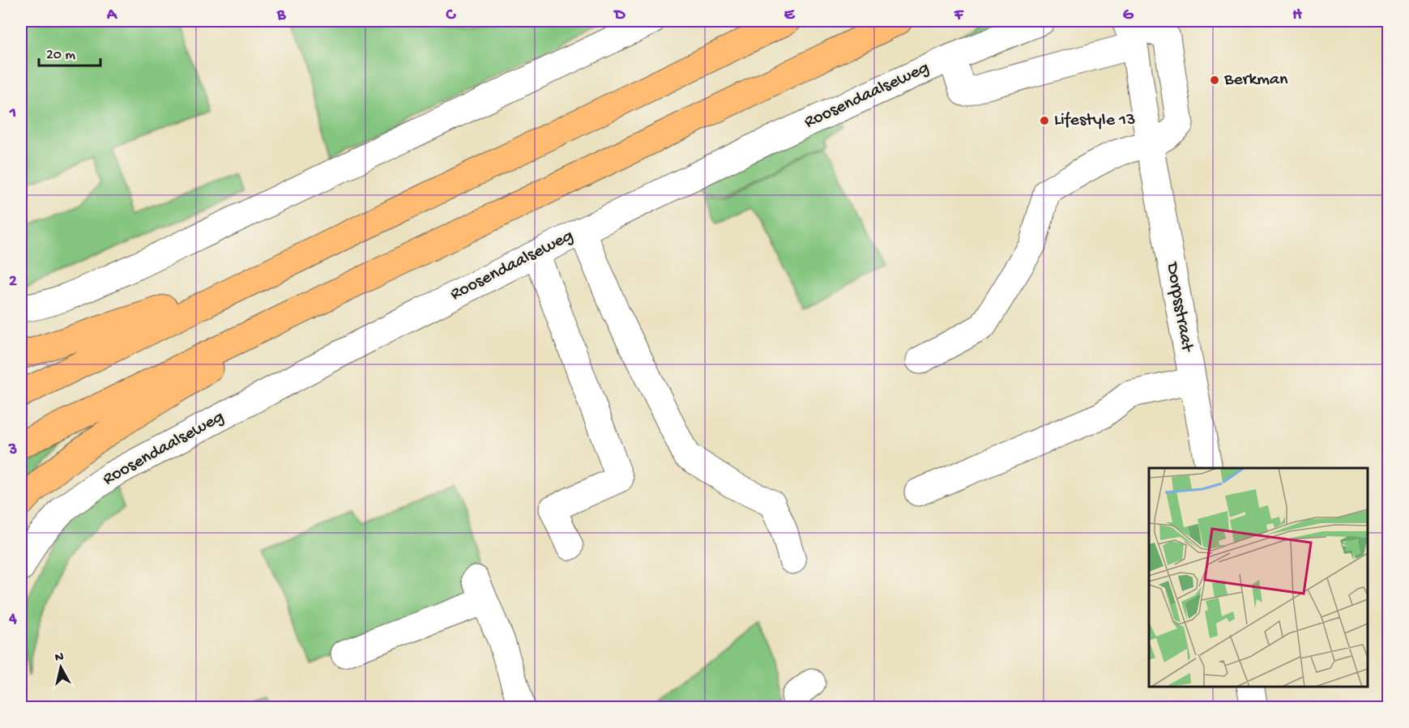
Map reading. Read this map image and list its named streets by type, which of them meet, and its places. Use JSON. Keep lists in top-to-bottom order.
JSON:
{
  "streets": {
    "street": ["Roosendaalseweg", "Dorpsstraat"]
  },
  "places": ["Berkman", "Lifestyle 13"],
  "scale_bar": "20 m",
  "north": "top",
  "grid": {
    "columns": [
      "A",
      "B",
      "C",
      "D",
      "E",
      "F",
      "G",
      "H"
    ],
    "rows": [
      "1",
      "2",
      "3",
      "4"
    ]
  }
}
